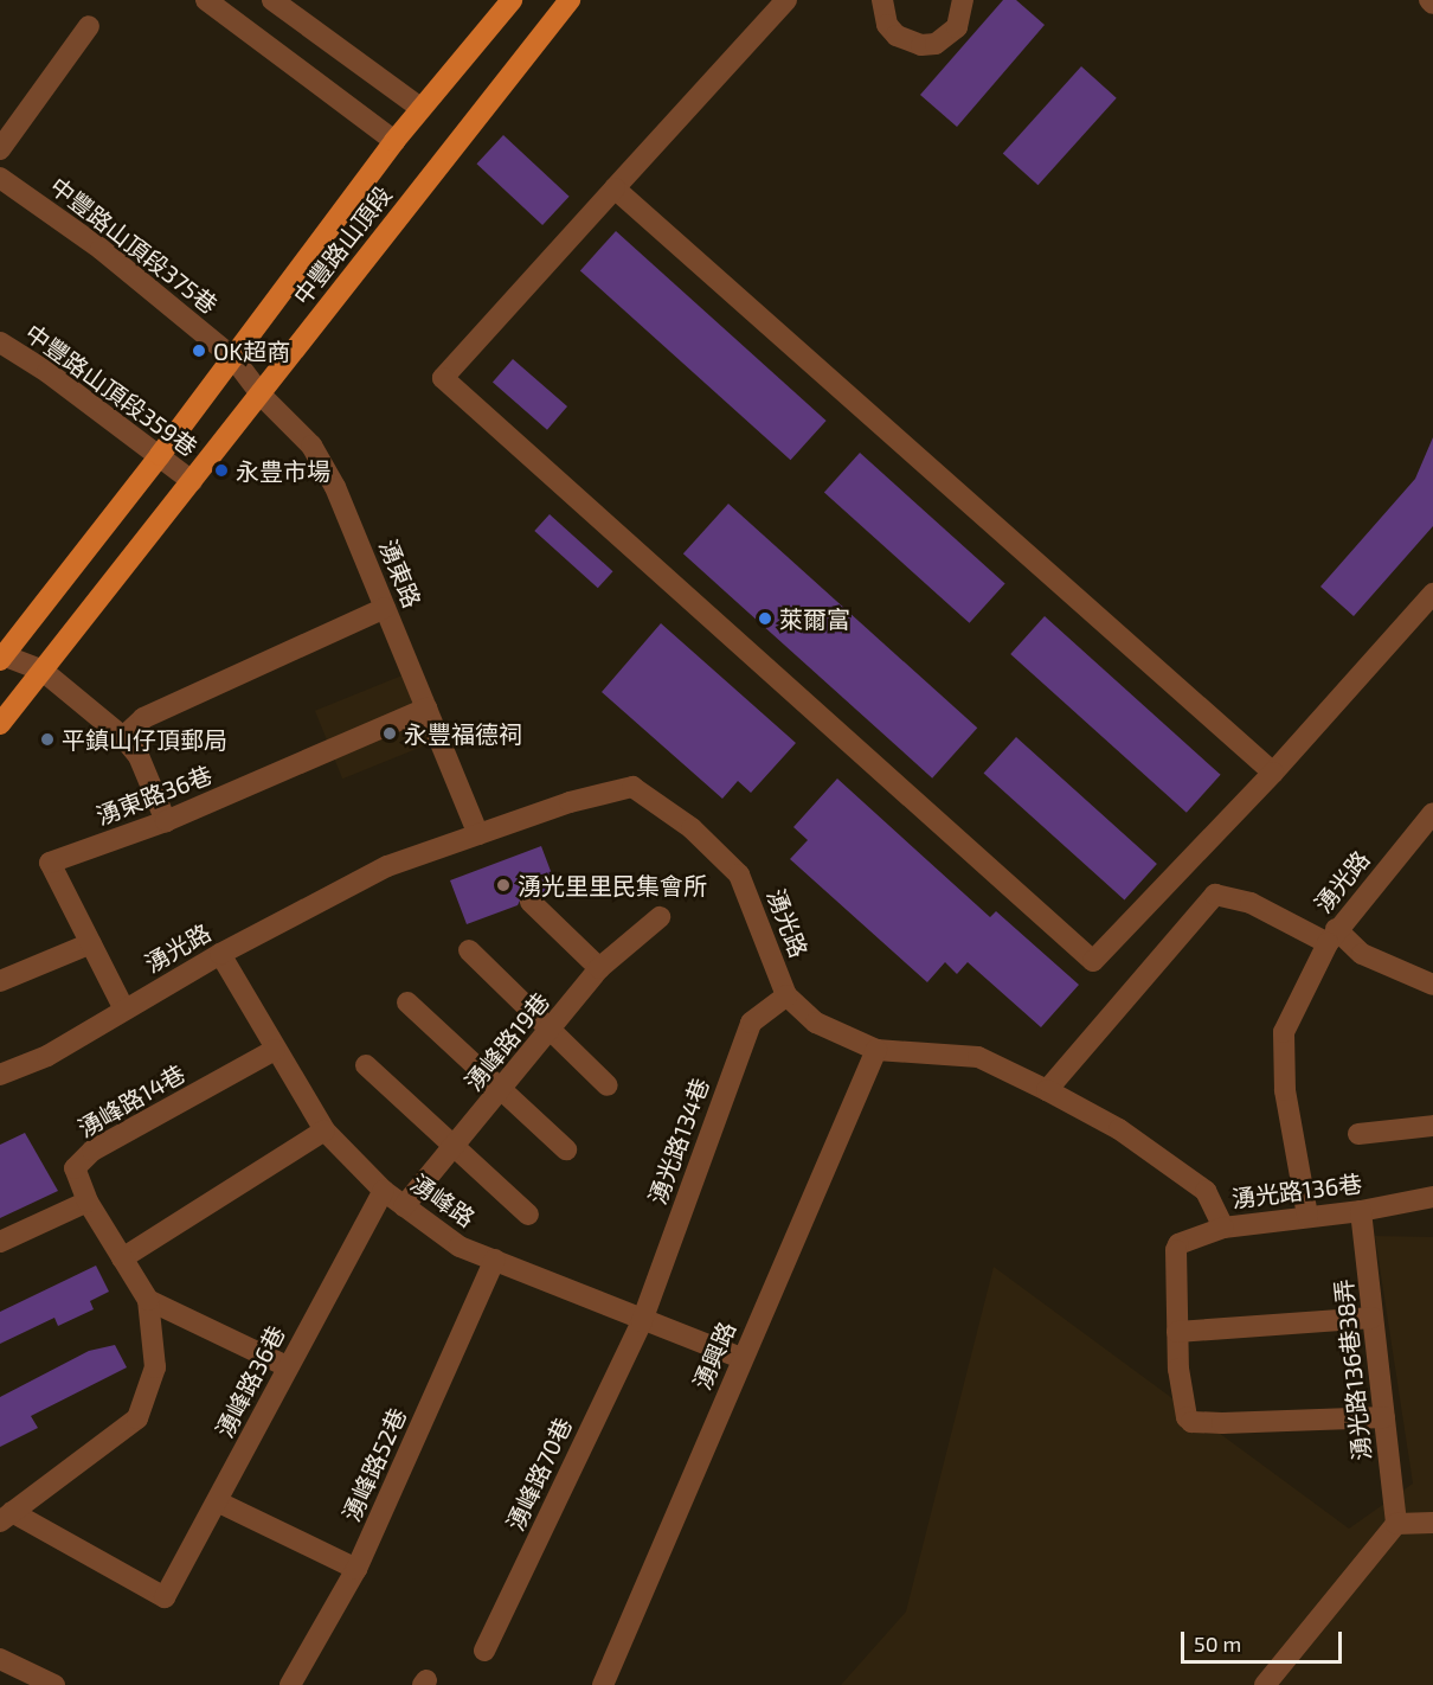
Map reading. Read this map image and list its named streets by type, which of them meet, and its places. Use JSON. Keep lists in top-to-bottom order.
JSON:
{
  "streets": {
    "main road": ["中豐路山頂段"],
    "street": [
      "中豐路山頂段375巷",
      "中豐路山頂段359巷",
      "湧東路",
      "湧東路36巷",
      "湧光路",
      "湧峰路19巷",
      "湧峰路14巷",
      "湧光路134巷",
      "湧光路136巷",
      "湧峰路",
      "湧興路",
      "湧光路136巷38弄",
      "湧峰路36巷",
      "湧峰路52巷",
      "湧峰路70巷"
    ]
  },
  "crossings": [
    ["中豐路山頂段375巷", "中豐路山頂段"],
    ["中豐路山頂段375巷", "湧東路"],
    ["中豐路山頂段", "中豐路山頂段359巷"],
    ["中豐路山頂段", "湧東路"],
    ["湧東路", "湧東路36巷"],
    ["湧東路", "湧光路"],
    ["湧東路36巷", "湧光路"],
    ["湧光路", "湧光路134巷"],
    ["湧光路", "湧光路136巷"],
    ["湧光路", "湧峰路"],
    ["湧光路", "湧興路"],
    ["湧峰路19巷", "湧峰路"],
    ["湧峰路14巷", "湧峰路"],
    ["湧光路134巷", "湧峰路"],
    ["湧光路134巷", "湧峰路70巷"],
    ["湧光路136巷", "湧光路136巷38弄"],
    ["湧峰路", "湧興路"],
    ["湧峰路", "湧峰路36巷"],
    ["湧峰路", "湧峰路52巷"],
    ["湧峰路", "湧峰路70巷"]
  ],
  "places": [
    "OK超商",
    "永豊市場",
    "萊爾富",
    "永豐福德祠",
    "平鎮山仔頂郵局",
    "湧光里里民集會所"
  ],
  "scale_bar": "50 m"
}
